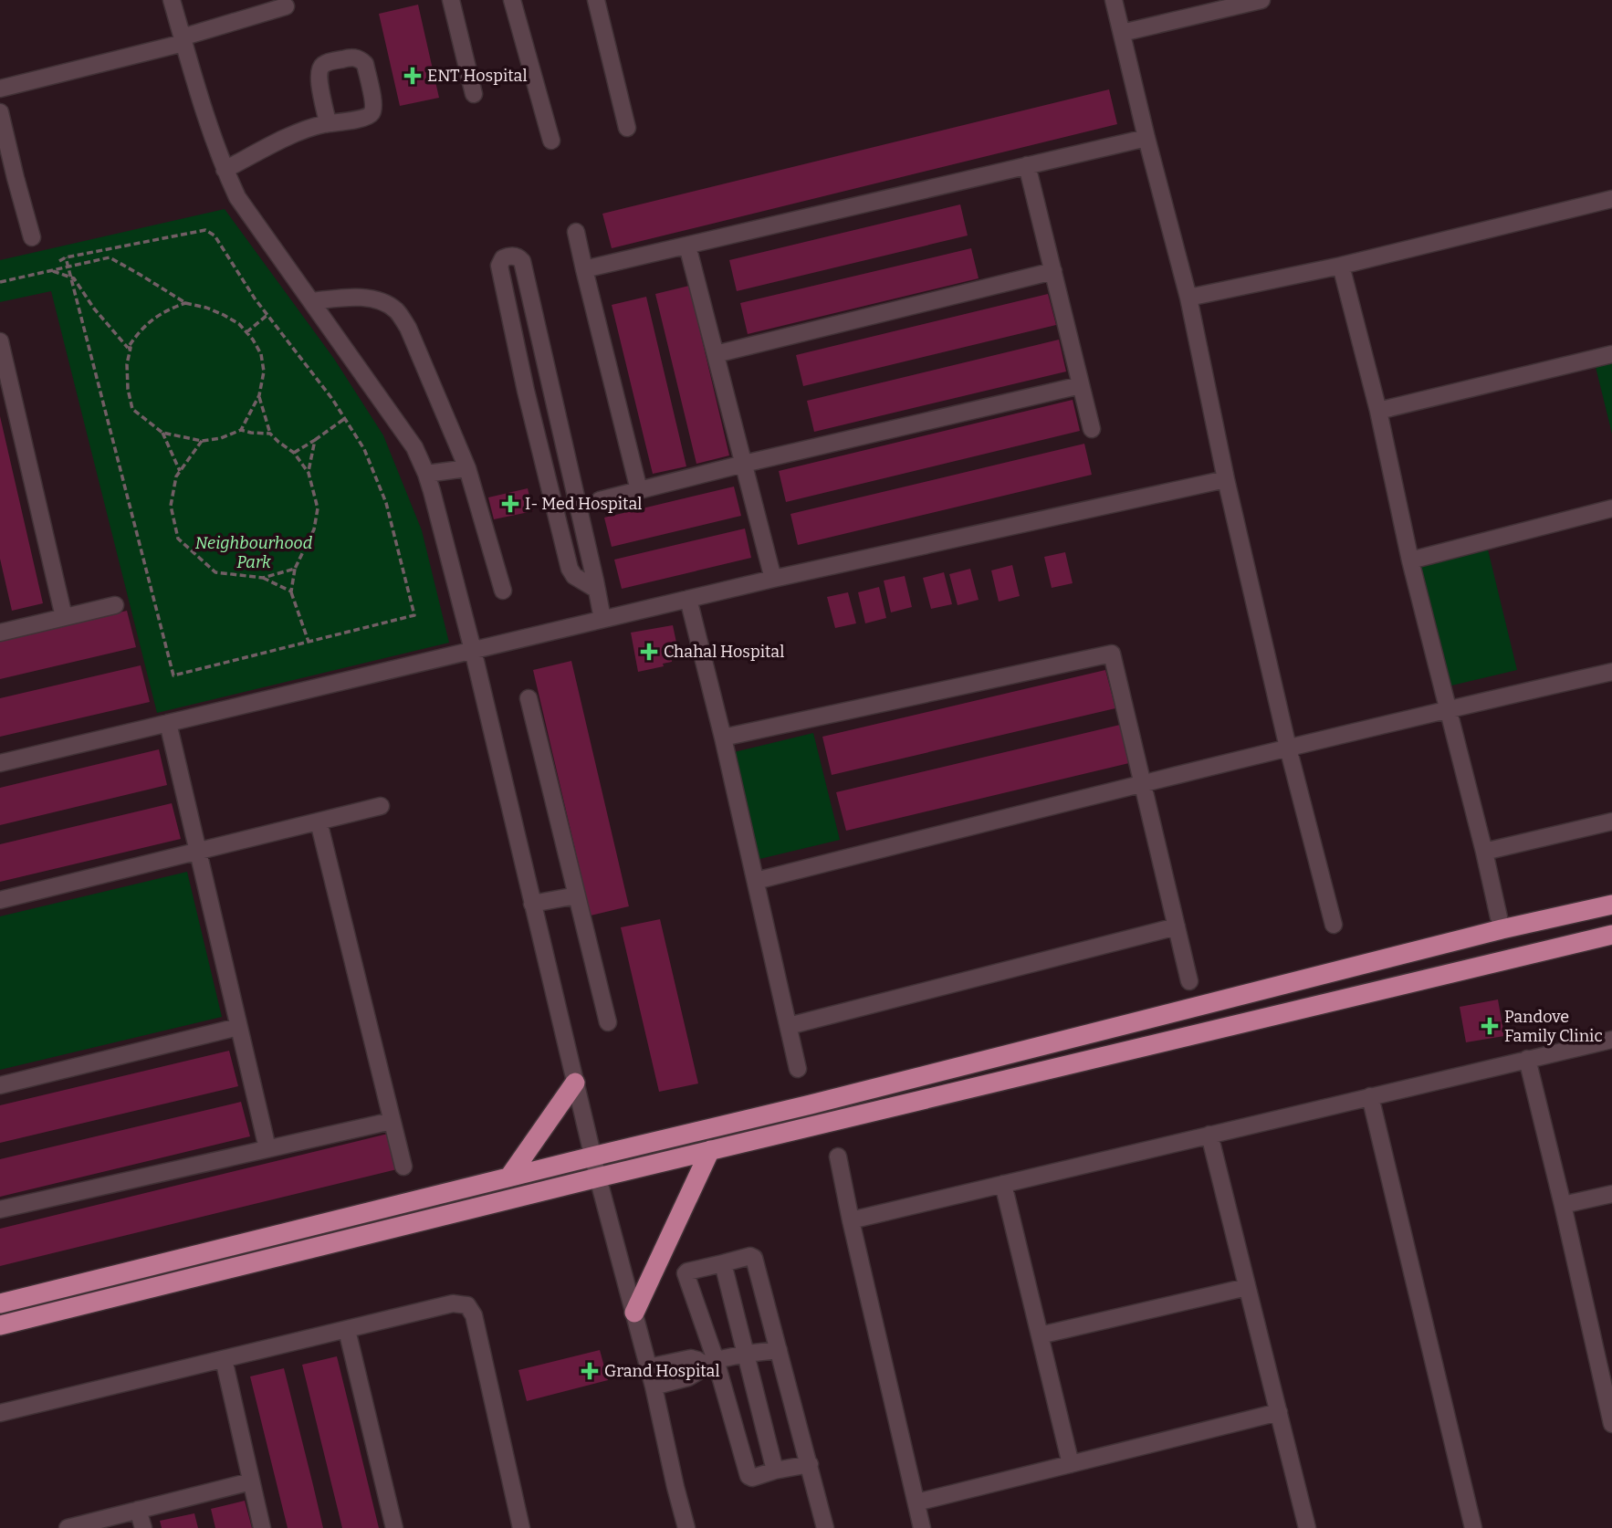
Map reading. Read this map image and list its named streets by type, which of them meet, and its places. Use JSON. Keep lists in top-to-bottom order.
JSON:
{
  "parks": ["Neighbourhood Park"],
  "places": {
    "health": [
      "ENT Hospital",
      "I- Med Hospital",
      "Chahal Hospital",
      "Pandove Family Clinic",
      "Grand Hospital"
    ]
  }
}
